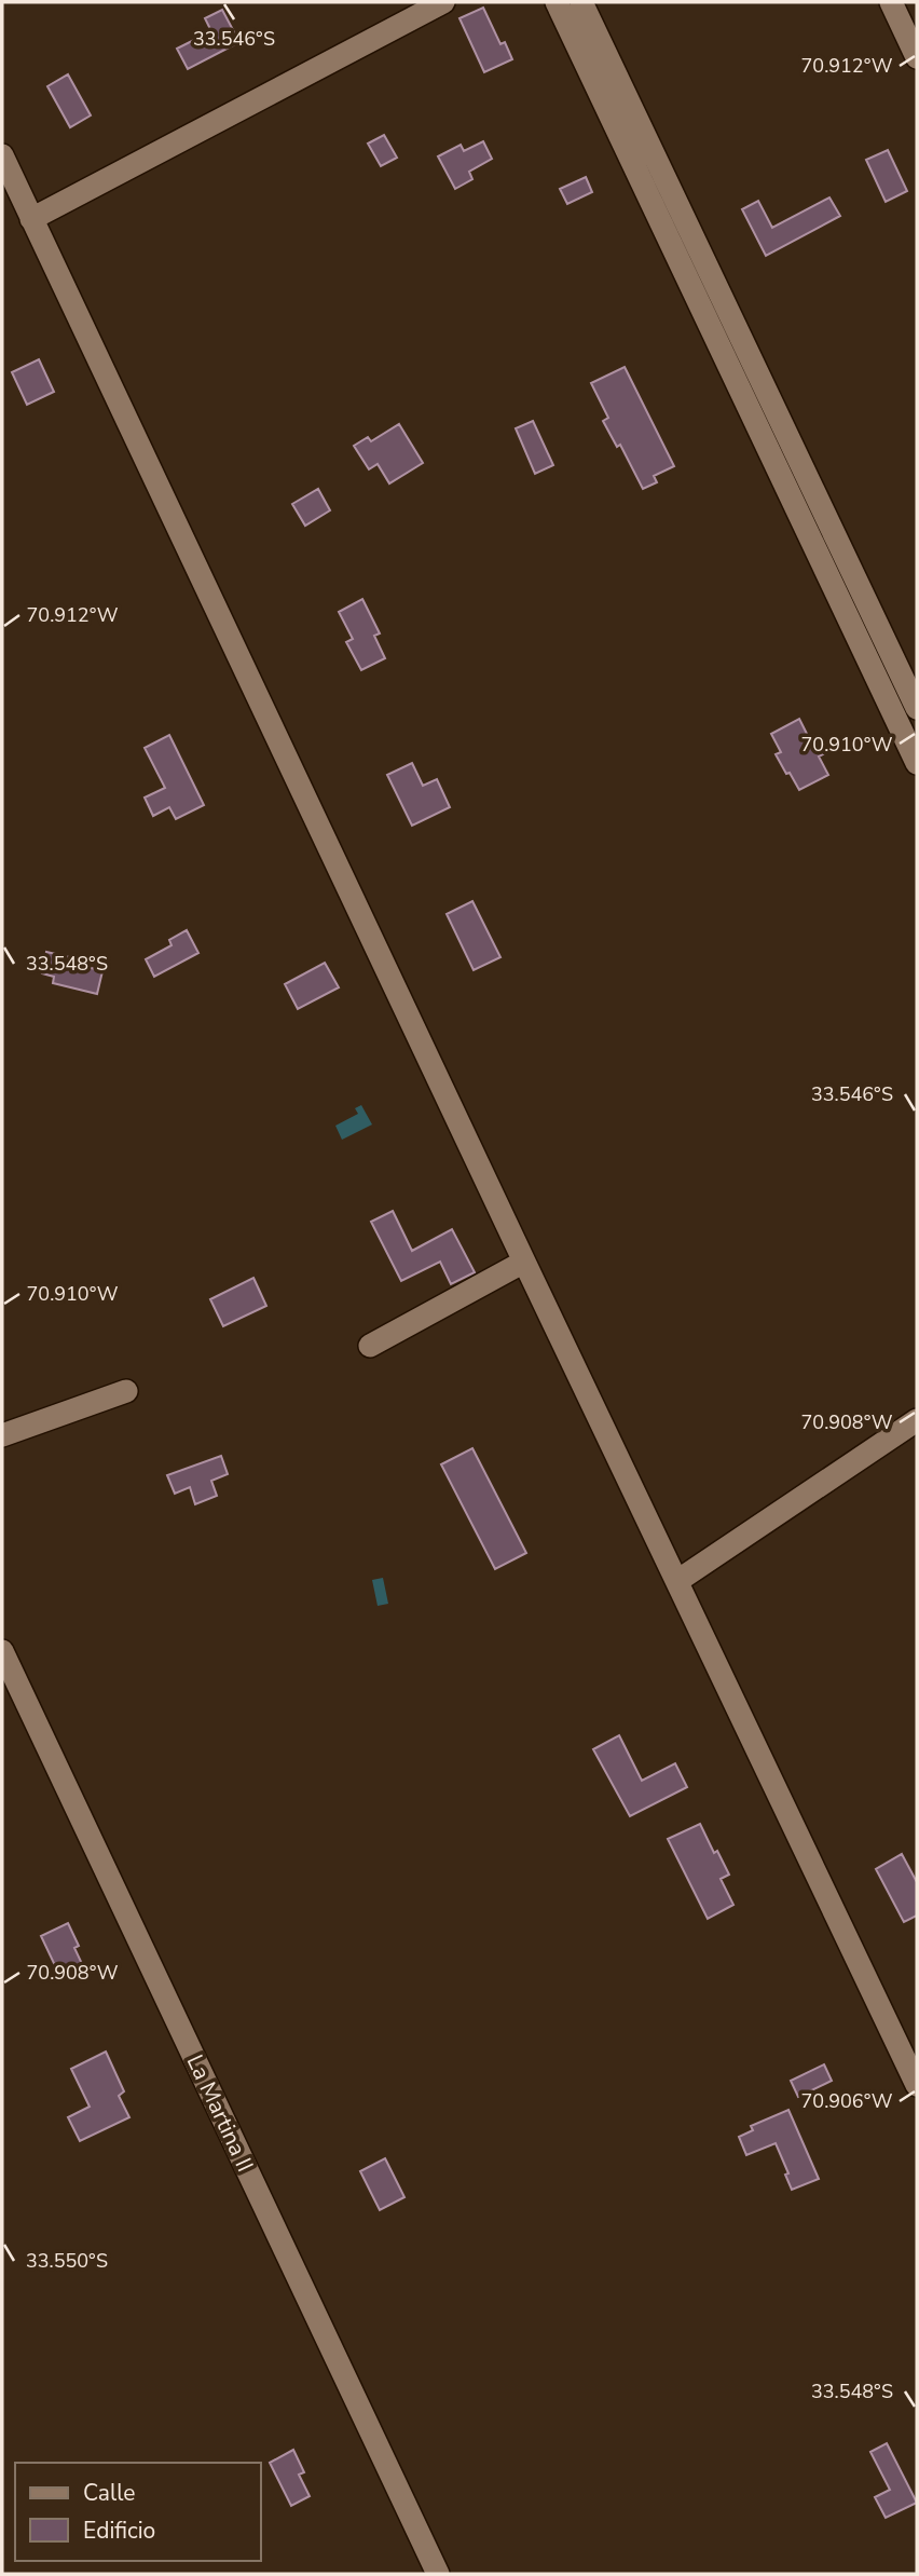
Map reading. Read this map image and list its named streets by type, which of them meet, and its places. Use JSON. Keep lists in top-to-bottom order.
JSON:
{
  "streets": {
    "street": ["La Martina II"]
  },
  "legend": ["Calle", "Edificio"],
  "coordinates": [
    "33.546°S",
    "70.912°W",
    "70.910°W",
    "33.548°S",
    "70.908°W",
    "70.906°W",
    "33.550°S"
  ]
}
